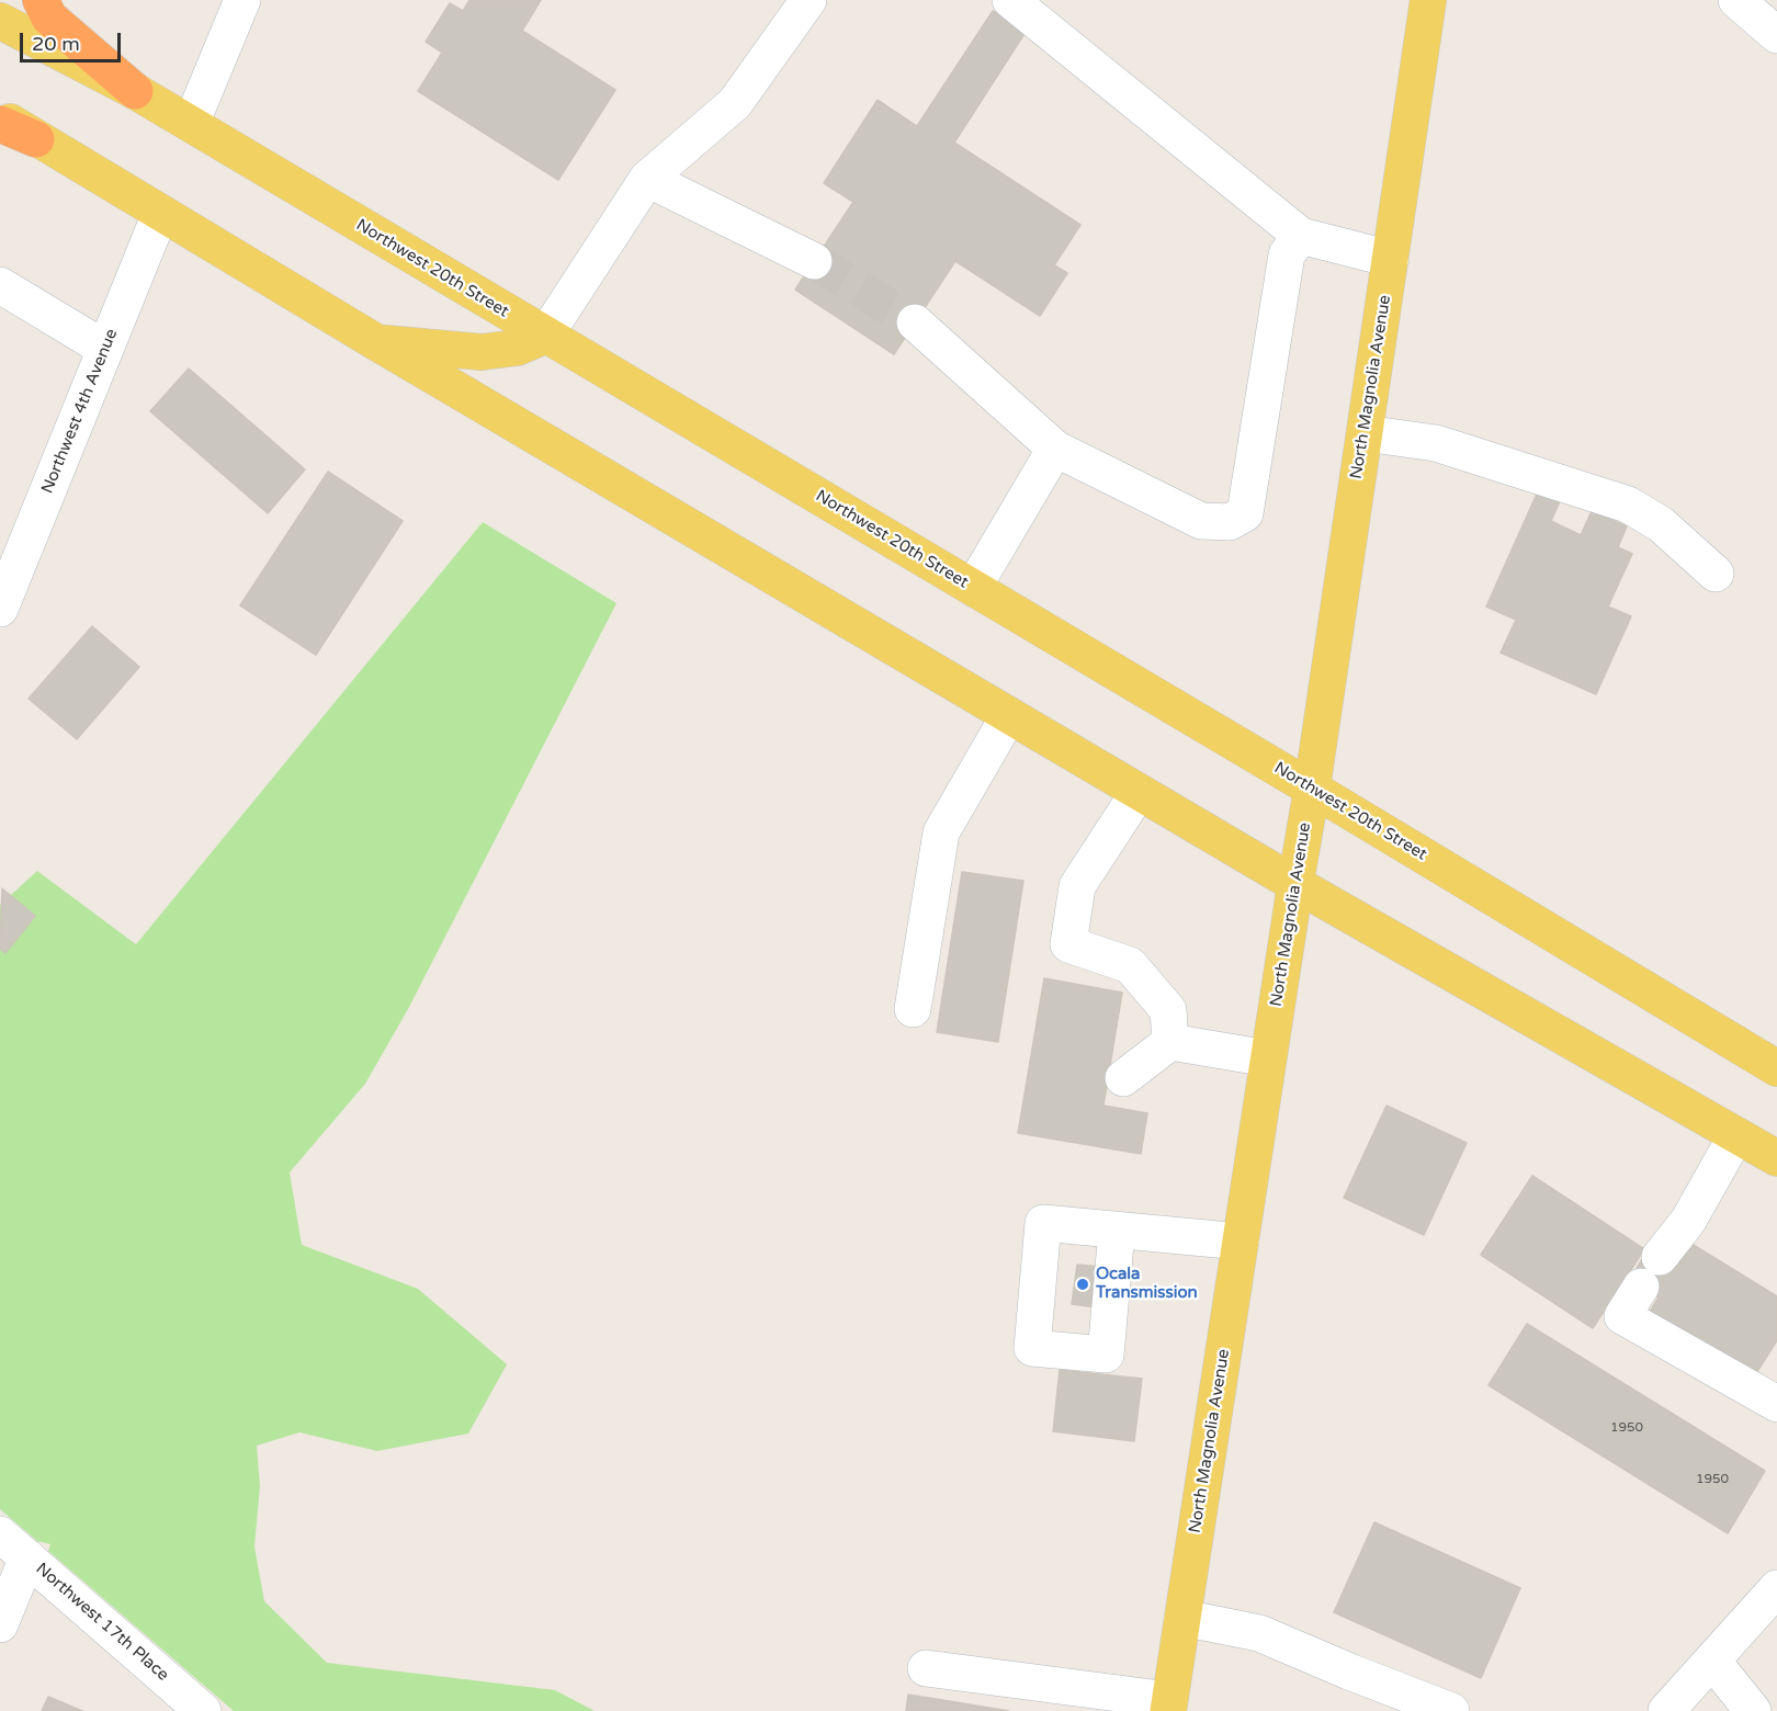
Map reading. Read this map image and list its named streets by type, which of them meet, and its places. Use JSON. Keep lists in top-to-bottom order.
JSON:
{
  "streets": {
    "main road": ["Northwest 20th Street", "North Magnolia Avenue"],
    "street": ["Northwest 4th Avenue", "Northwest 17th Place"]
  },
  "crossings": [
    ["Northwest 20th Street", "North Magnolia Avenue"]
  ],
  "places": ["Ocala Transmission"],
  "house_numbers": ["1950", "1950"],
  "scale_bar": "20 m"
}
